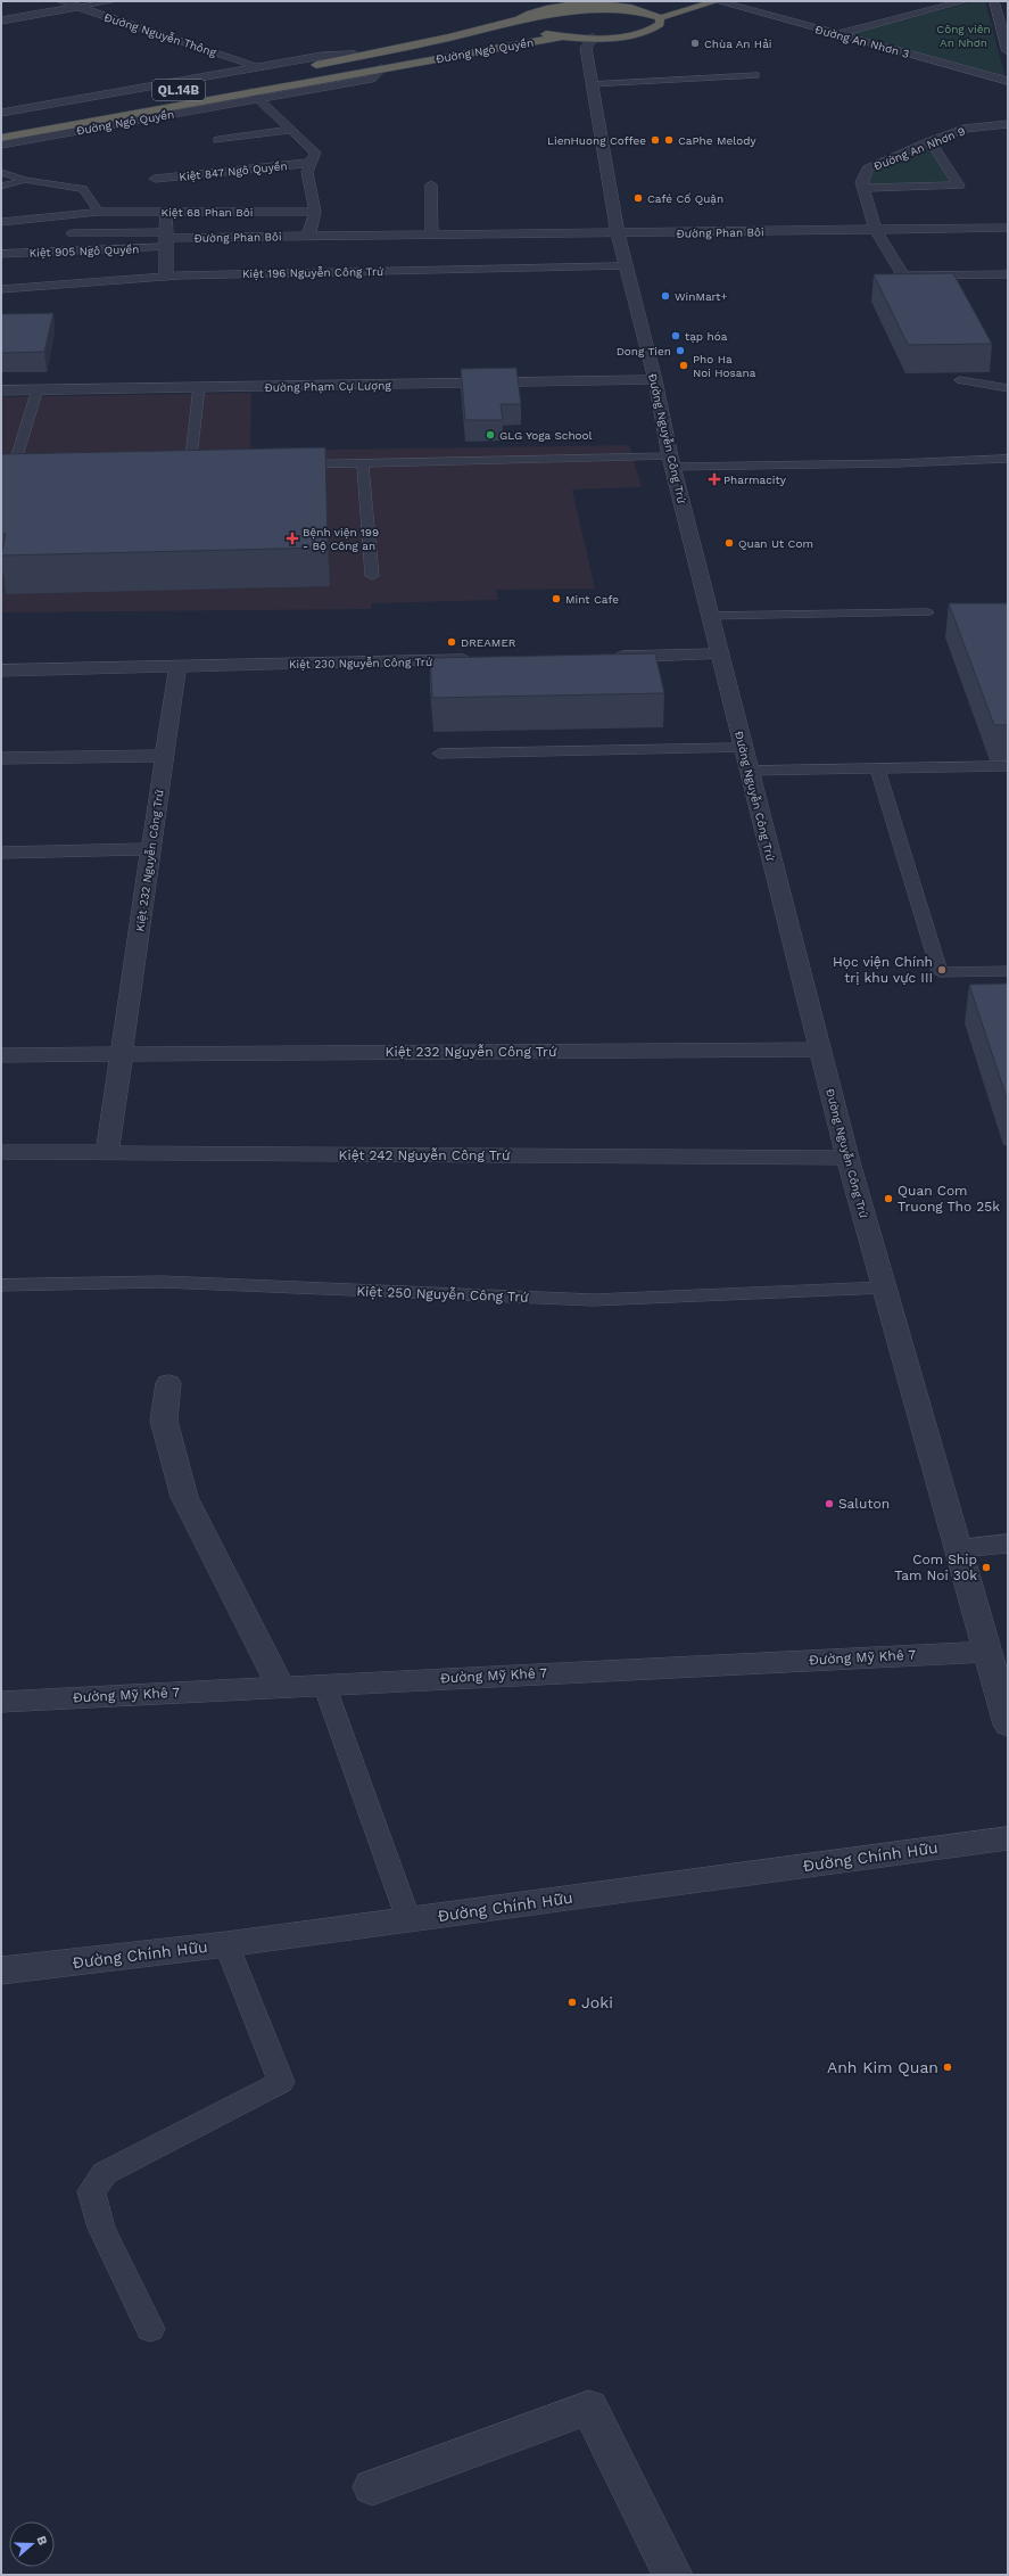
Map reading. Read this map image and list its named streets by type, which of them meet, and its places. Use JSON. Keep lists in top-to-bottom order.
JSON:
{
  "streets": {
    "highway": ["Đường Ngô Quyền", "QL.14B"],
    "street": [
      "Đường Nguyễn Thông",
      "Đường An Nhơn 3",
      "Đường An Nhơn 9",
      "Kiệt 847 Ngô Quyền",
      "Đường Phan Bôi",
      "Đường Phạm Cự Lượng",
      "Đường Nguyễn Công Trứ",
      "Kiệt 230 Nguyễn Công Trứ",
      "Kiệt 232 Nguyễn Công Trứ",
      "Kiệt 242 Nguyễn Công Trứ",
      "Đường Mỹ Khê 7",
      "Đường Chính Hữu"
    ],
    "lane": [
      "Kiệt 68 Phan Bôi",
      "Kiệt 905 Ngô Quyền",
      "Kiệt 196 Nguyễn Công Trứ",
      "Kiệt 250 Nguyễn Công Trứ"
    ]
  },
  "crossings": [
    ["Đường Nguyễn Thông", "Đường Ngô Quyền"],
    ["Đường Ngô Quyền", "Kiệt 847 Ngô Quyền"],
    ["Đường An Nhơn 9", "Đường Phan Bôi"],
    ["Kiệt 847 Ngô Quyền", "Kiệt 68 Phan Bôi"],
    ["Đường Phan Bôi", "Kiệt 905 Ngô Quyền"],
    ["Đường Phan Bôi", "Đường Nguyễn Công Trứ"],
    ["Kiệt 196 Nguyễn Công Trứ", "Đường Nguyễn Công Trứ"],
    ["Đường Phạm Cự Lượng", "Đường Nguyễn Công Trứ"],
    ["Đường Nguyễn Công Trứ", "Kiệt 232 Nguyễn Công Trứ"],
    ["Đường Nguyễn Công Trứ", "Kiệt 242 Nguyễn Công Trứ"],
    ["Đường Nguyễn Công Trứ", "Kiệt 250 Nguyễn Công Trứ"],
    ["Đường Nguyễn Công Trứ", "Đường Mỹ Khê 7"],
    ["Kiệt 230 Nguyễn Công Trứ", "Kiệt 232 Nguyễn Công Trứ"],
    ["Kiệt 232 Nguyễn Công Trứ", "Kiệt 242 Nguyễn Công Trứ"]
  ],
  "parks": ["Công viên An Nhơn"],
  "places": {
    "other": [
      "Chùa An Hải",
      "LienHuong Coffee",
      "CaPhe Melody",
      "Café Cố Quận",
      "WinMart+",
      "tạp hóa",
      "Dong Tien",
      "Pho Ha Noi Hosana",
      "GLG Yoga School",
      "Quan Ut Com",
      "Mint Cafe",
      "DREAMER",
      "Học viện Chính trị khu vực III",
      "Quan Com Truong Tho 25k",
      "Saluton",
      "Com Ship Tam Noi 30k",
      "Joki",
      "Anh Kim Quan"
    ],
    "health": ["Pharmacity", "Bệnh viện 199 - Bộ Công an"]
  },
  "north": "right"
}
